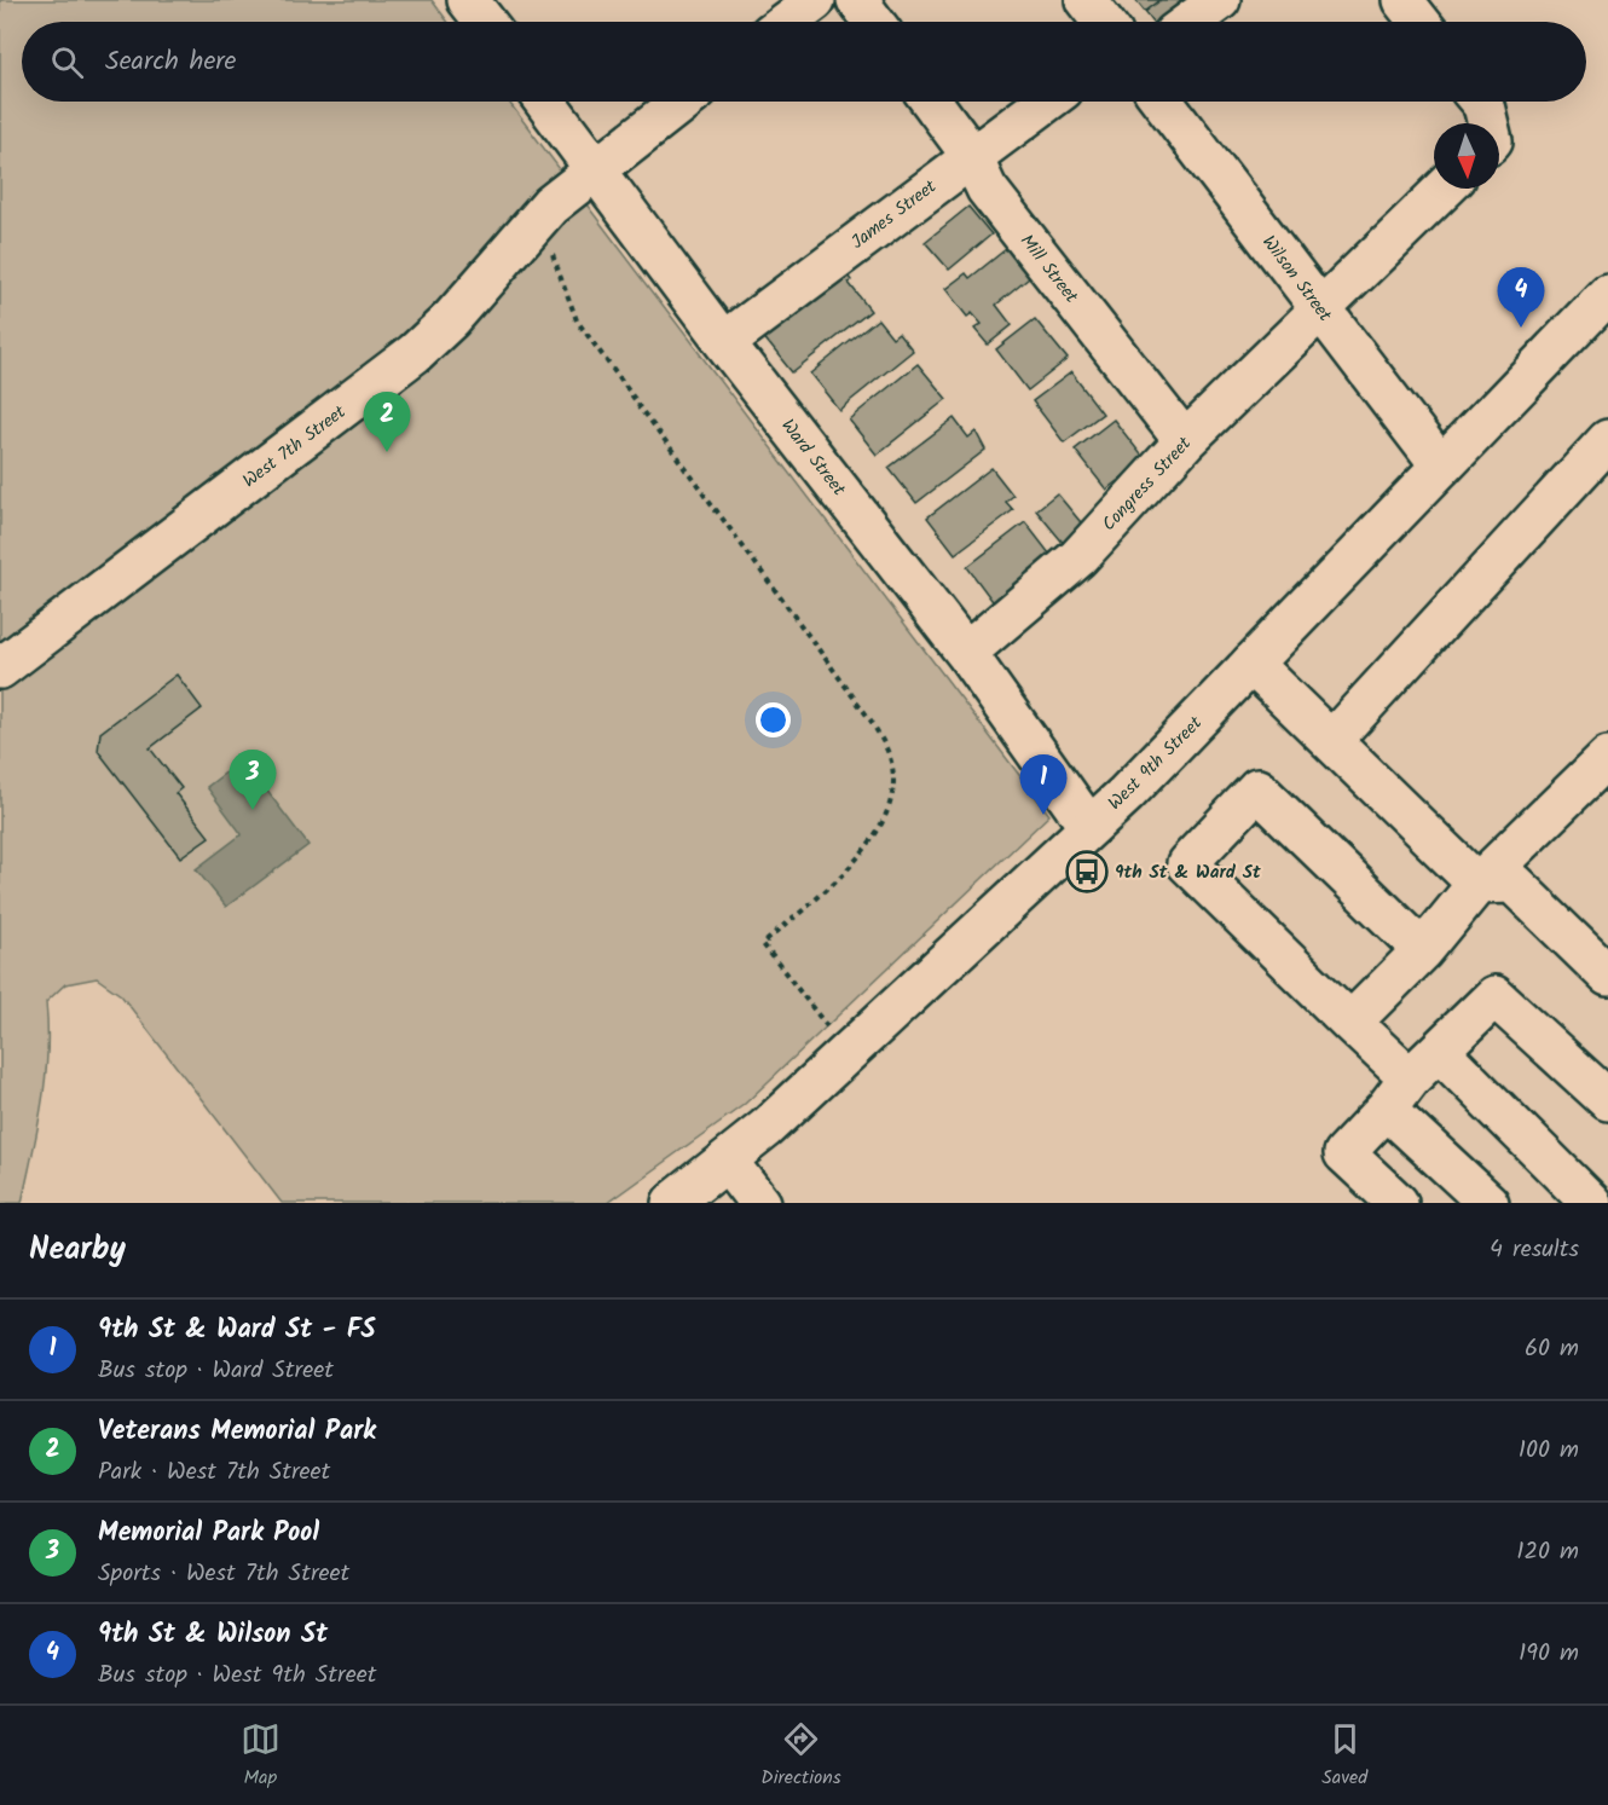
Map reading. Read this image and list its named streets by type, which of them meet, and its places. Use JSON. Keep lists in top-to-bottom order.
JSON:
{
  "streets": {
    "street": [
      "James Street",
      "Mill Street",
      "Wilson Street",
      "West 7th Street",
      "Ward Street",
      "Congress Street",
      "West 9th Street"
    ]
  },
  "crossings": [
    ["James Street", "Mill Street"],
    ["James Street", "Ward Street"],
    ["Mill Street", "Congress Street"],
    ["Wilson Street", "Congress Street"],
    ["Wilson Street", "West 9th Street"],
    ["West 7th Street", "Ward Street"],
    ["Ward Street", "Congress Street"],
    ["Ward Street", "West 9th Street"]
  ],
  "places": {
    "bus stop": ["9th St & Ward St"]
  },
  "north": "bottom",
  "page": {
    "search": "Search here",
    "pins": [
      "4",
      "2",
      "3",
      "1"
    ],
    "heading": ["Nearby", "4 results"],
    "list": [
      {
        "mark": "1",
        "name": "9th St & Ward St - FS",
        "note": "Bus stop · Ward Street",
        "value": "60 m"
      },
      {
        "mark": "2",
        "name": "Veterans Memorial Park",
        "note": "Park · West 7th Street",
        "value": "100 m"
      },
      {
        "mark": "3",
        "name": "Memorial Park Pool",
        "note": "Sports · West 7th Street",
        "value": "120 m"
      },
      {
        "mark": "4",
        "name": "9th St & Wilson St",
        "note": "Bus stop · West 9th Street",
        "value": "190 m"
      }
    ],
    "nav": ["Map", "Directions", "Saved"]
  }
}
